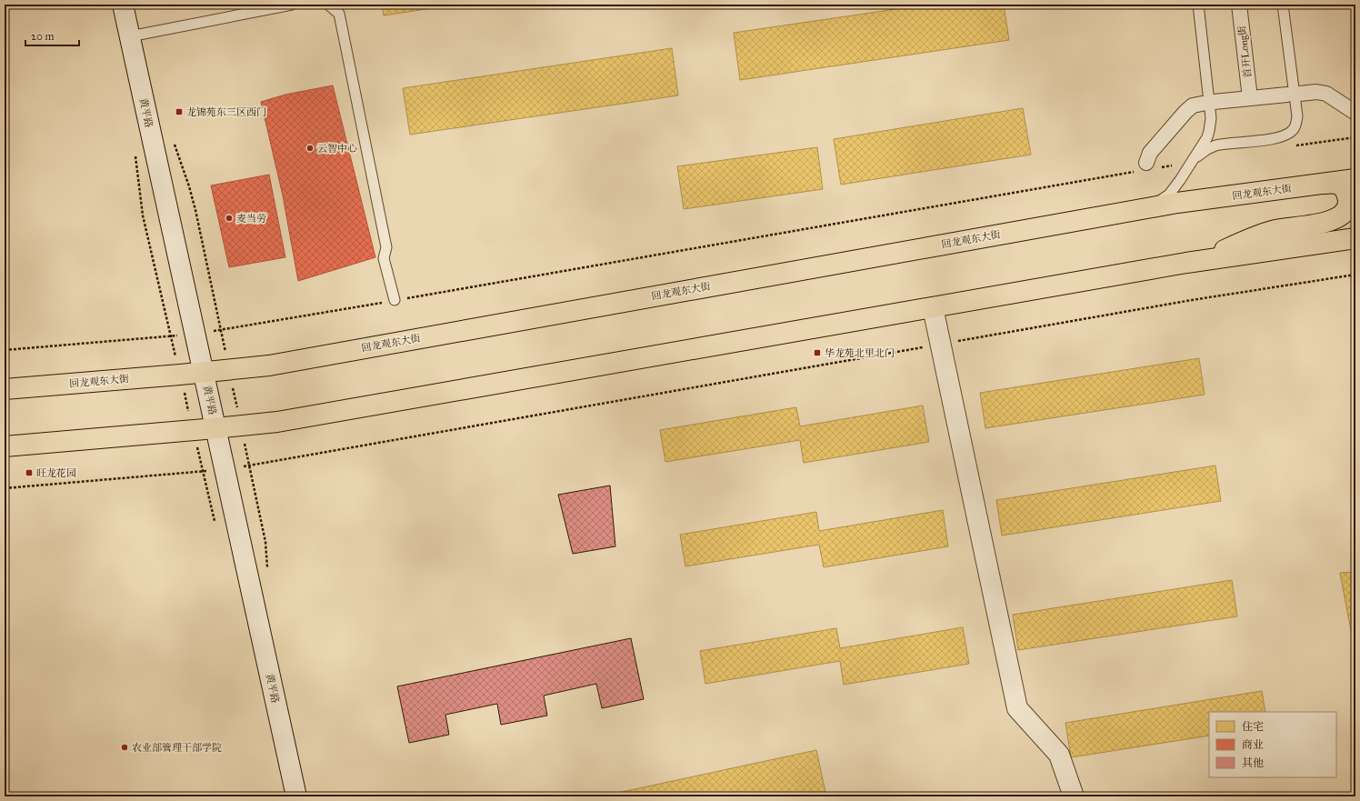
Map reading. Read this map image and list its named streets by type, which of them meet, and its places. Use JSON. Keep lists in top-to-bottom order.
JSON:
{
  "streets": {
    "main road": ["黄平路", "回龙观东大街"],
    "street": ["首开Long街"]
  },
  "crossings": [
    ["黄平路", "回龙观东大街"]
  ],
  "places": {
    "transit": ["龙锦苑东三区西门", "华龙苑北里北门", "旺龙花园"],
    "other": ["云智中心", "麦当劳", "农业部管理干部学院"]
  },
  "legend": ["住宅", "商业", "其他"],
  "scale_bar": "20 m"
}
